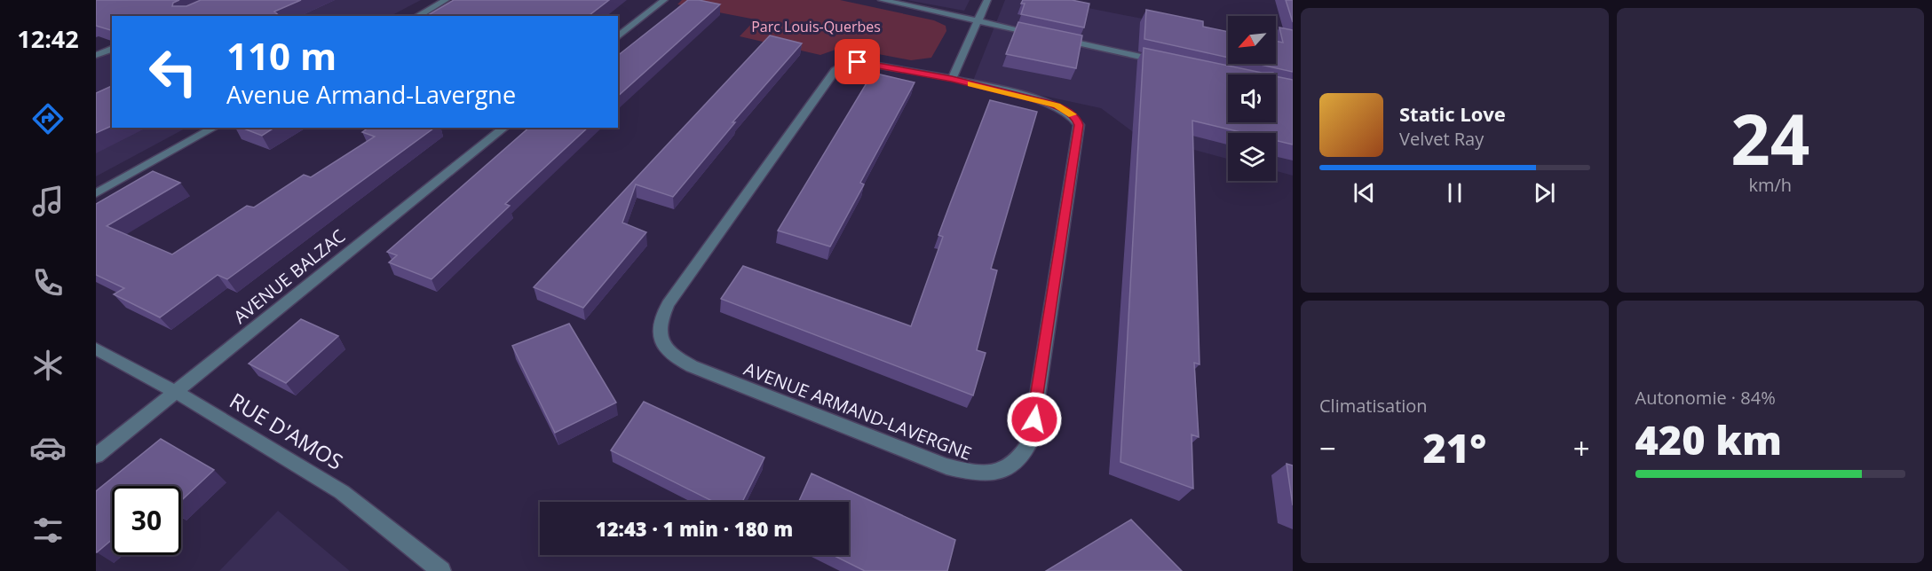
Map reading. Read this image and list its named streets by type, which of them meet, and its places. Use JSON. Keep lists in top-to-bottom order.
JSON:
{
  "streets": {
    "street": ["AVENUE BALZAC", "AVENUE ARMAND-LAVERGNE", "RUE D'AMOS"]
  },
  "crossings": [
    ["AVENUE BALZAC", "RUE D'AMOS"]
  ],
  "parks": ["Parc Louis-Querbes"],
  "north": "bottom left",
  "page": {
    "tabs": "12:42",
    "tile": [
      ["24", "km/h"],
      "Climatisation",
      ["Autonomie · 84%", "420 km"]
    ],
    "turn": ["110 m", "Avenue Armand-Lavergne"],
    "song": ["Static Love", "Velvet Ray"],
    "heat": ["−", "21°", "+"],
    "limit": "30",
    "trip": "12:43 · 1 min · 180 m"
  }
}
